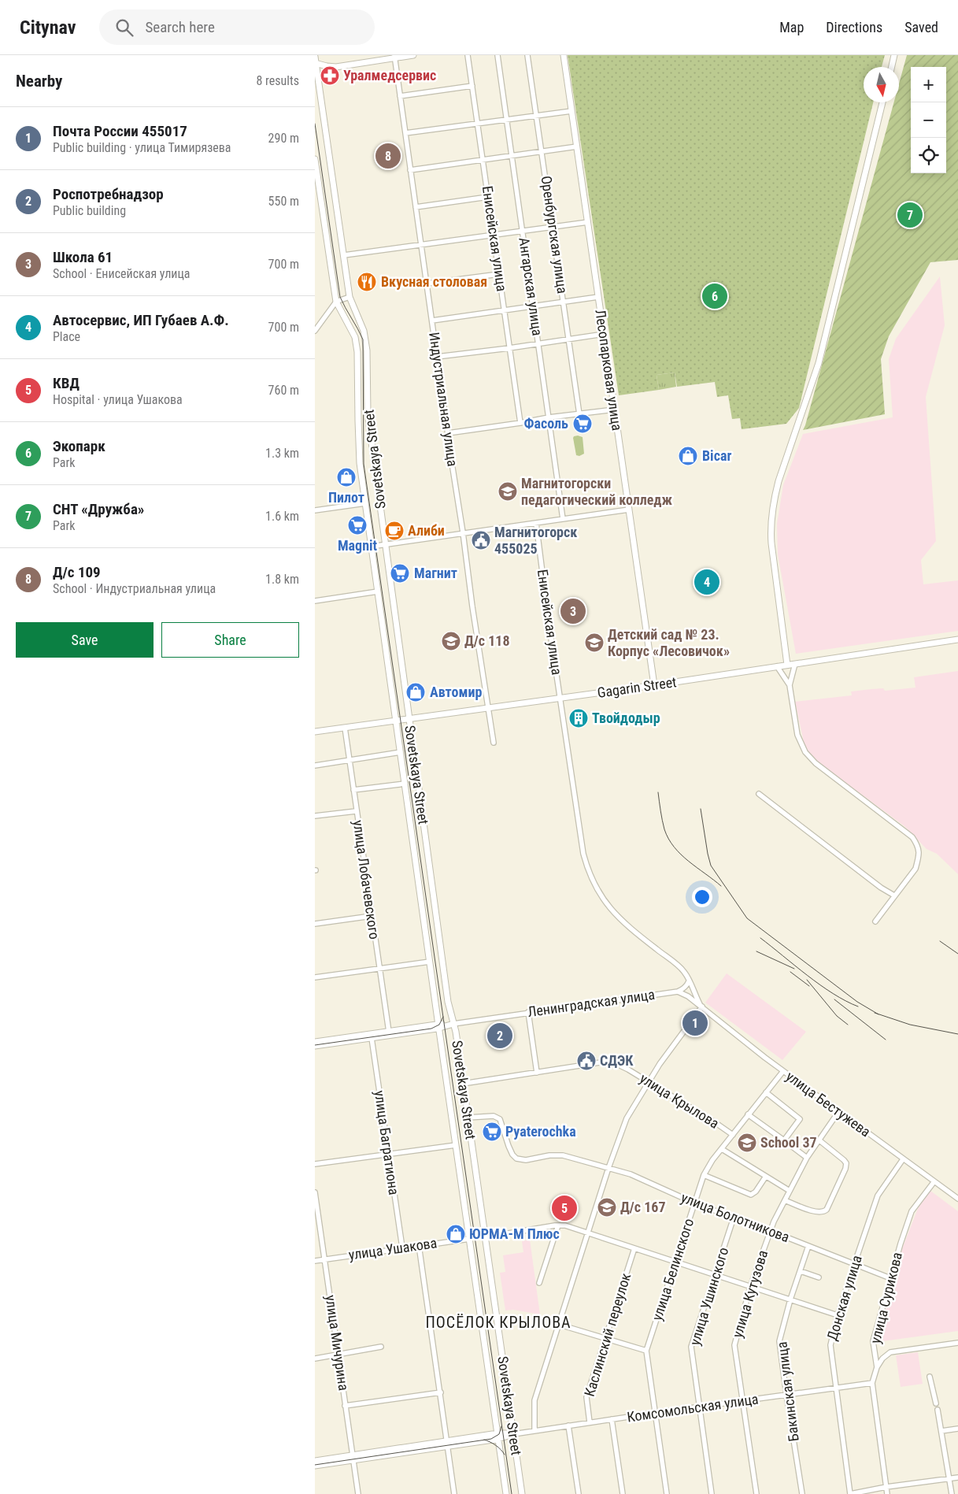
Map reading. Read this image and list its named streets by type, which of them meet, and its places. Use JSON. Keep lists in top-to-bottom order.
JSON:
{
  "streets": {
    "main road": [
      "Лесопарковая улица",
      "Sovetskaya Street",
      "Gagarin Street",
      "Ленинградская улица",
      "Комсомольская улица"
    ],
    "street": [
      "Оренбургская улица",
      "Енисейская улица",
      "Ангарская улица",
      "Индустриальная улица",
      "улица Лобачевского",
      "улица Крылова",
      "улица Бестужева",
      "улица Багратиона",
      "улица Болотникова",
      "улица Ушакова",
      "улица Белинского",
      "улица Кутузова",
      "улица Ушинского",
      "Донская улица",
      "улица Сурикова",
      "Каслинский переулок",
      "улица Мичурина",
      "Бакинская улица"
    ]
  },
  "crossings": [
    ["Енисейская улица", "Gagarin Street"],
    ["Енисейская улица", "улица Бестужева"],
    ["Лесопарковая улица", "Gagarin Street"],
    ["Индустриальная улица", "Gagarin Street"],
    ["Sovetskaya Street", "Gagarin Street"],
    ["Sovetskaya Street", "Ленинградская улица"],
    ["Sovetskaya Street", "улица Крылова"],
    ["Sovetskaya Street", "улица Болотникова"],
    ["Sovetskaya Street", "улица Ушакова"],
    ["Sovetskaya Street", "Комсомольская улица"],
    ["Gagarin Street", "улица Лобачевского"],
    ["улица Лобачевского", "Ленинградская улица"],
    ["Ленинградская улица", "улица Багратиона"],
    ["улица Крылова", "улица Белинского"],
    ["улица Бестужева", "улица Белинского"],
    ["улица Бестужева", "улица Кутузова"],
    ["улица Бестужева", "Донская улица"],
    ["улица Бестужева", "улица Сурикова"],
    ["улица Багратиона", "улица Ушакова"],
    ["улица Болотникова", "улица Белинского"],
    ["улица Болотникова", "улица Кутузова"],
    ["улица Болотникова", "улица Ушинского"],
    ["улица Болотникова", "Донская улица"],
    ["улица Болотникова", "улица Сурикова"],
    ["улица Болотникова", "Бакинская улица"],
    ["улица Ушакова", "улица Мичурина"],
    ["улица Белинского", "Комсомольская улица"],
    ["улица Кутузова", "Комсомольская улица"],
    ["улица Ушинского", "Комсомольская улица"],
    ["Донская улица", "Комсомольская улица"],
    ["улица Сурикова", "Комсомольская улица"],
    ["Каслинский переулок", "Комсомольская улица"],
    ["улица Мичурина", "Комсомольская улица"],
    ["Бакинская улица", "Комсомольская улица"]
  ],
  "districts": ["ПОСЁЛОК КРЫЛОВА"],
  "places": {
    "pharmacy": ["Уралмедсервис"],
    "restaurant": ["Вкусная столовая"],
    "supermarket": [
      "Фасоль",
      "Magnit",
      "Магнит",
      "Pyaterochka"
    ],
    "shop": [
      "Bicar",
      "Пилот",
      "Автомир",
      "ЮРМА-М Плюс"
    ],
    "school or university": [
      "Магнитогорски педагогический колледж",
      "Д/с 118",
      "Детский сад № 23. Корпус «Лесовичок»",
      "School 37",
      "Д/с 167"
    ],
    "cafe": ["Алиби"],
    "public building": ["Магнитогорск 455025", "СДЭК"],
    "building": ["Твойдодыр"]
  },
  "north": "bottom",
  "page": {
    "header": "Citynav",
    "search": "Search here",
    "nav": ["Map", "Directions", "Saved"],
    "heading": ["Nearby", "8 results"],
    "map_buttons": ["+", "−"],
    "list": [
      {
        "mark": "1",
        "name": "Почта России 455017",
        "note": "Public building · улица Тимирязева",
        "value": "290 m"
      },
      {
        "mark": "2",
        "name": "Роспотребнадзор",
        "note": "Public building",
        "value": "550 m"
      },
      {
        "mark": "3",
        "name": "Школа 61",
        "note": "School · Енисейская улица",
        "value": "700 m"
      },
      {
        "mark": "4",
        "name": "Автосервис, ИП Губаев А.Ф.",
        "note": "Place",
        "value": "700 m"
      },
      {
        "mark": "5",
        "name": "КВД",
        "note": "Hospital · улица Ушакова",
        "value": "760 m"
      },
      {
        "mark": "6",
        "name": "Экопарк",
        "note": "Park",
        "value": "1.3 km"
      },
      {
        "mark": "7",
        "name": "СНТ «Дружба»",
        "note": "Park",
        "value": "1.6 km"
      },
      {
        "mark": "8",
        "name": "Д/с 109",
        "note": "School · Индустриальная улица",
        "value": "1.8 km"
      }
    ],
    "pins": [
      "8",
      "7",
      "6",
      "4",
      "3",
      "1",
      "2",
      "5"
    ],
    "buttons": ["Save", "Share"]
  }
}
